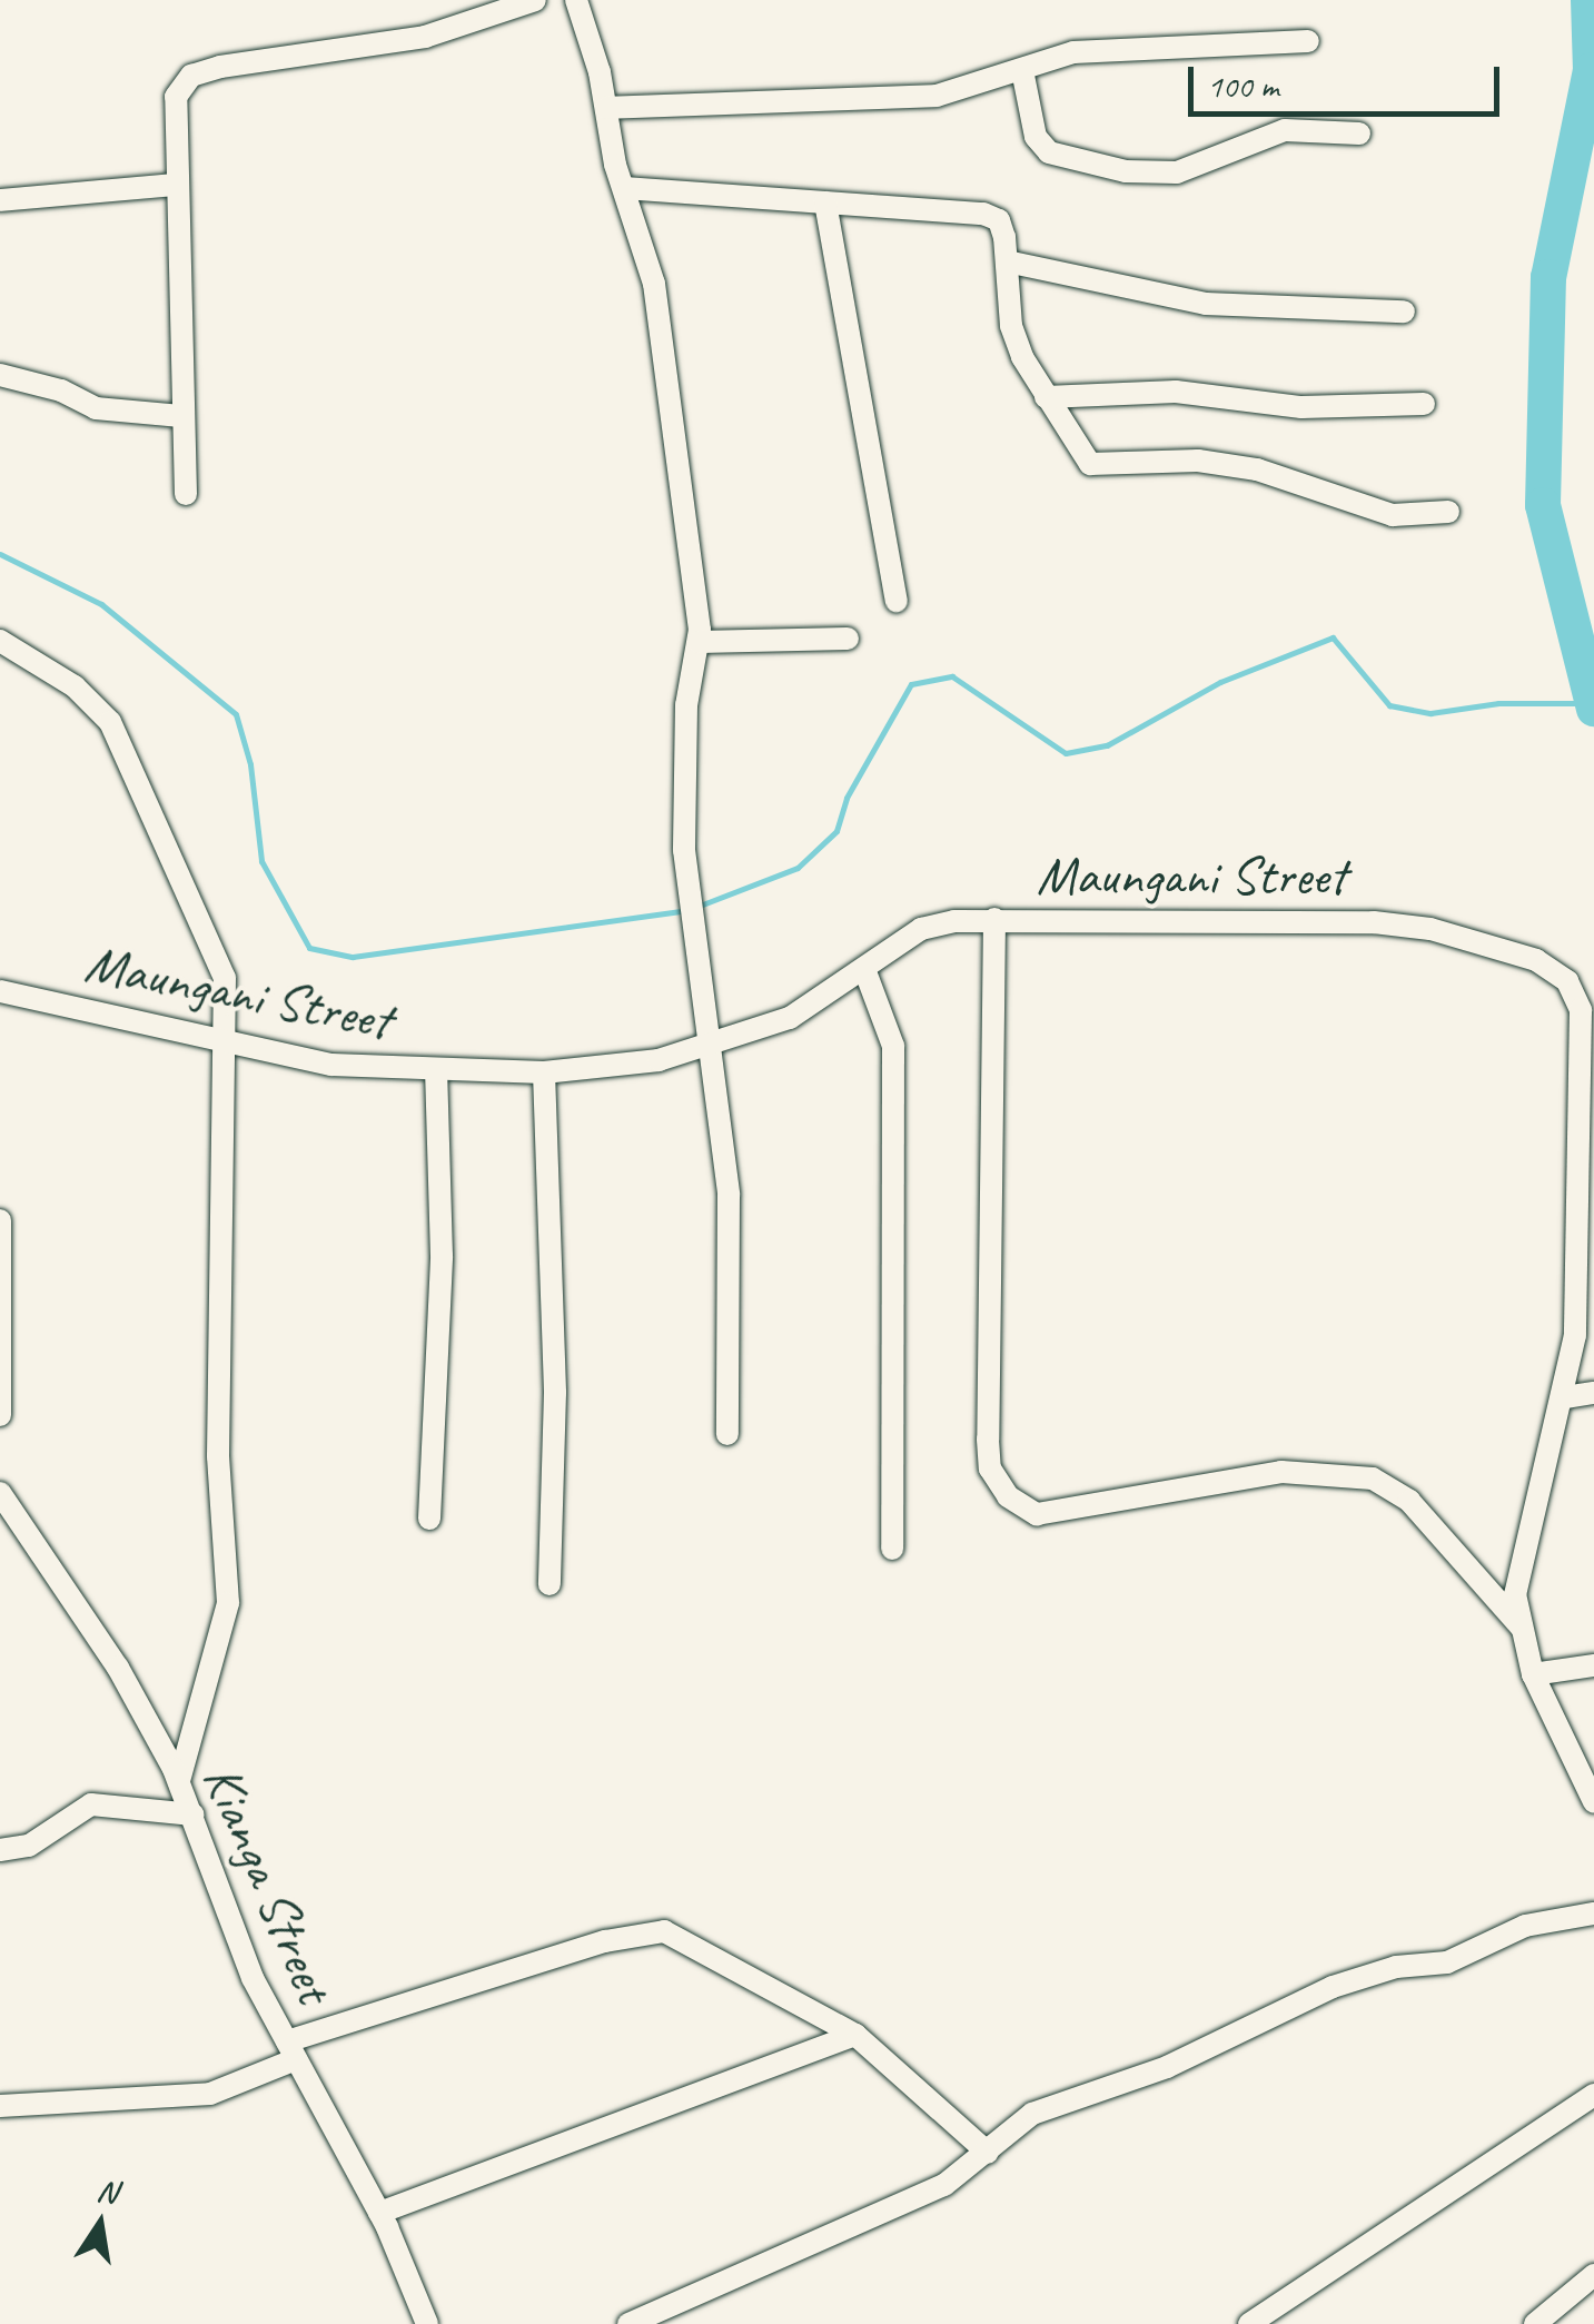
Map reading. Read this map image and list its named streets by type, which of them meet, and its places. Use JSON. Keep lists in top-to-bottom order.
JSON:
{
  "streets": {
    "street": ["Maungani Street", "Kianga Street"]
  },
  "scale_bar": "100 m",
  "north": "top"
}
